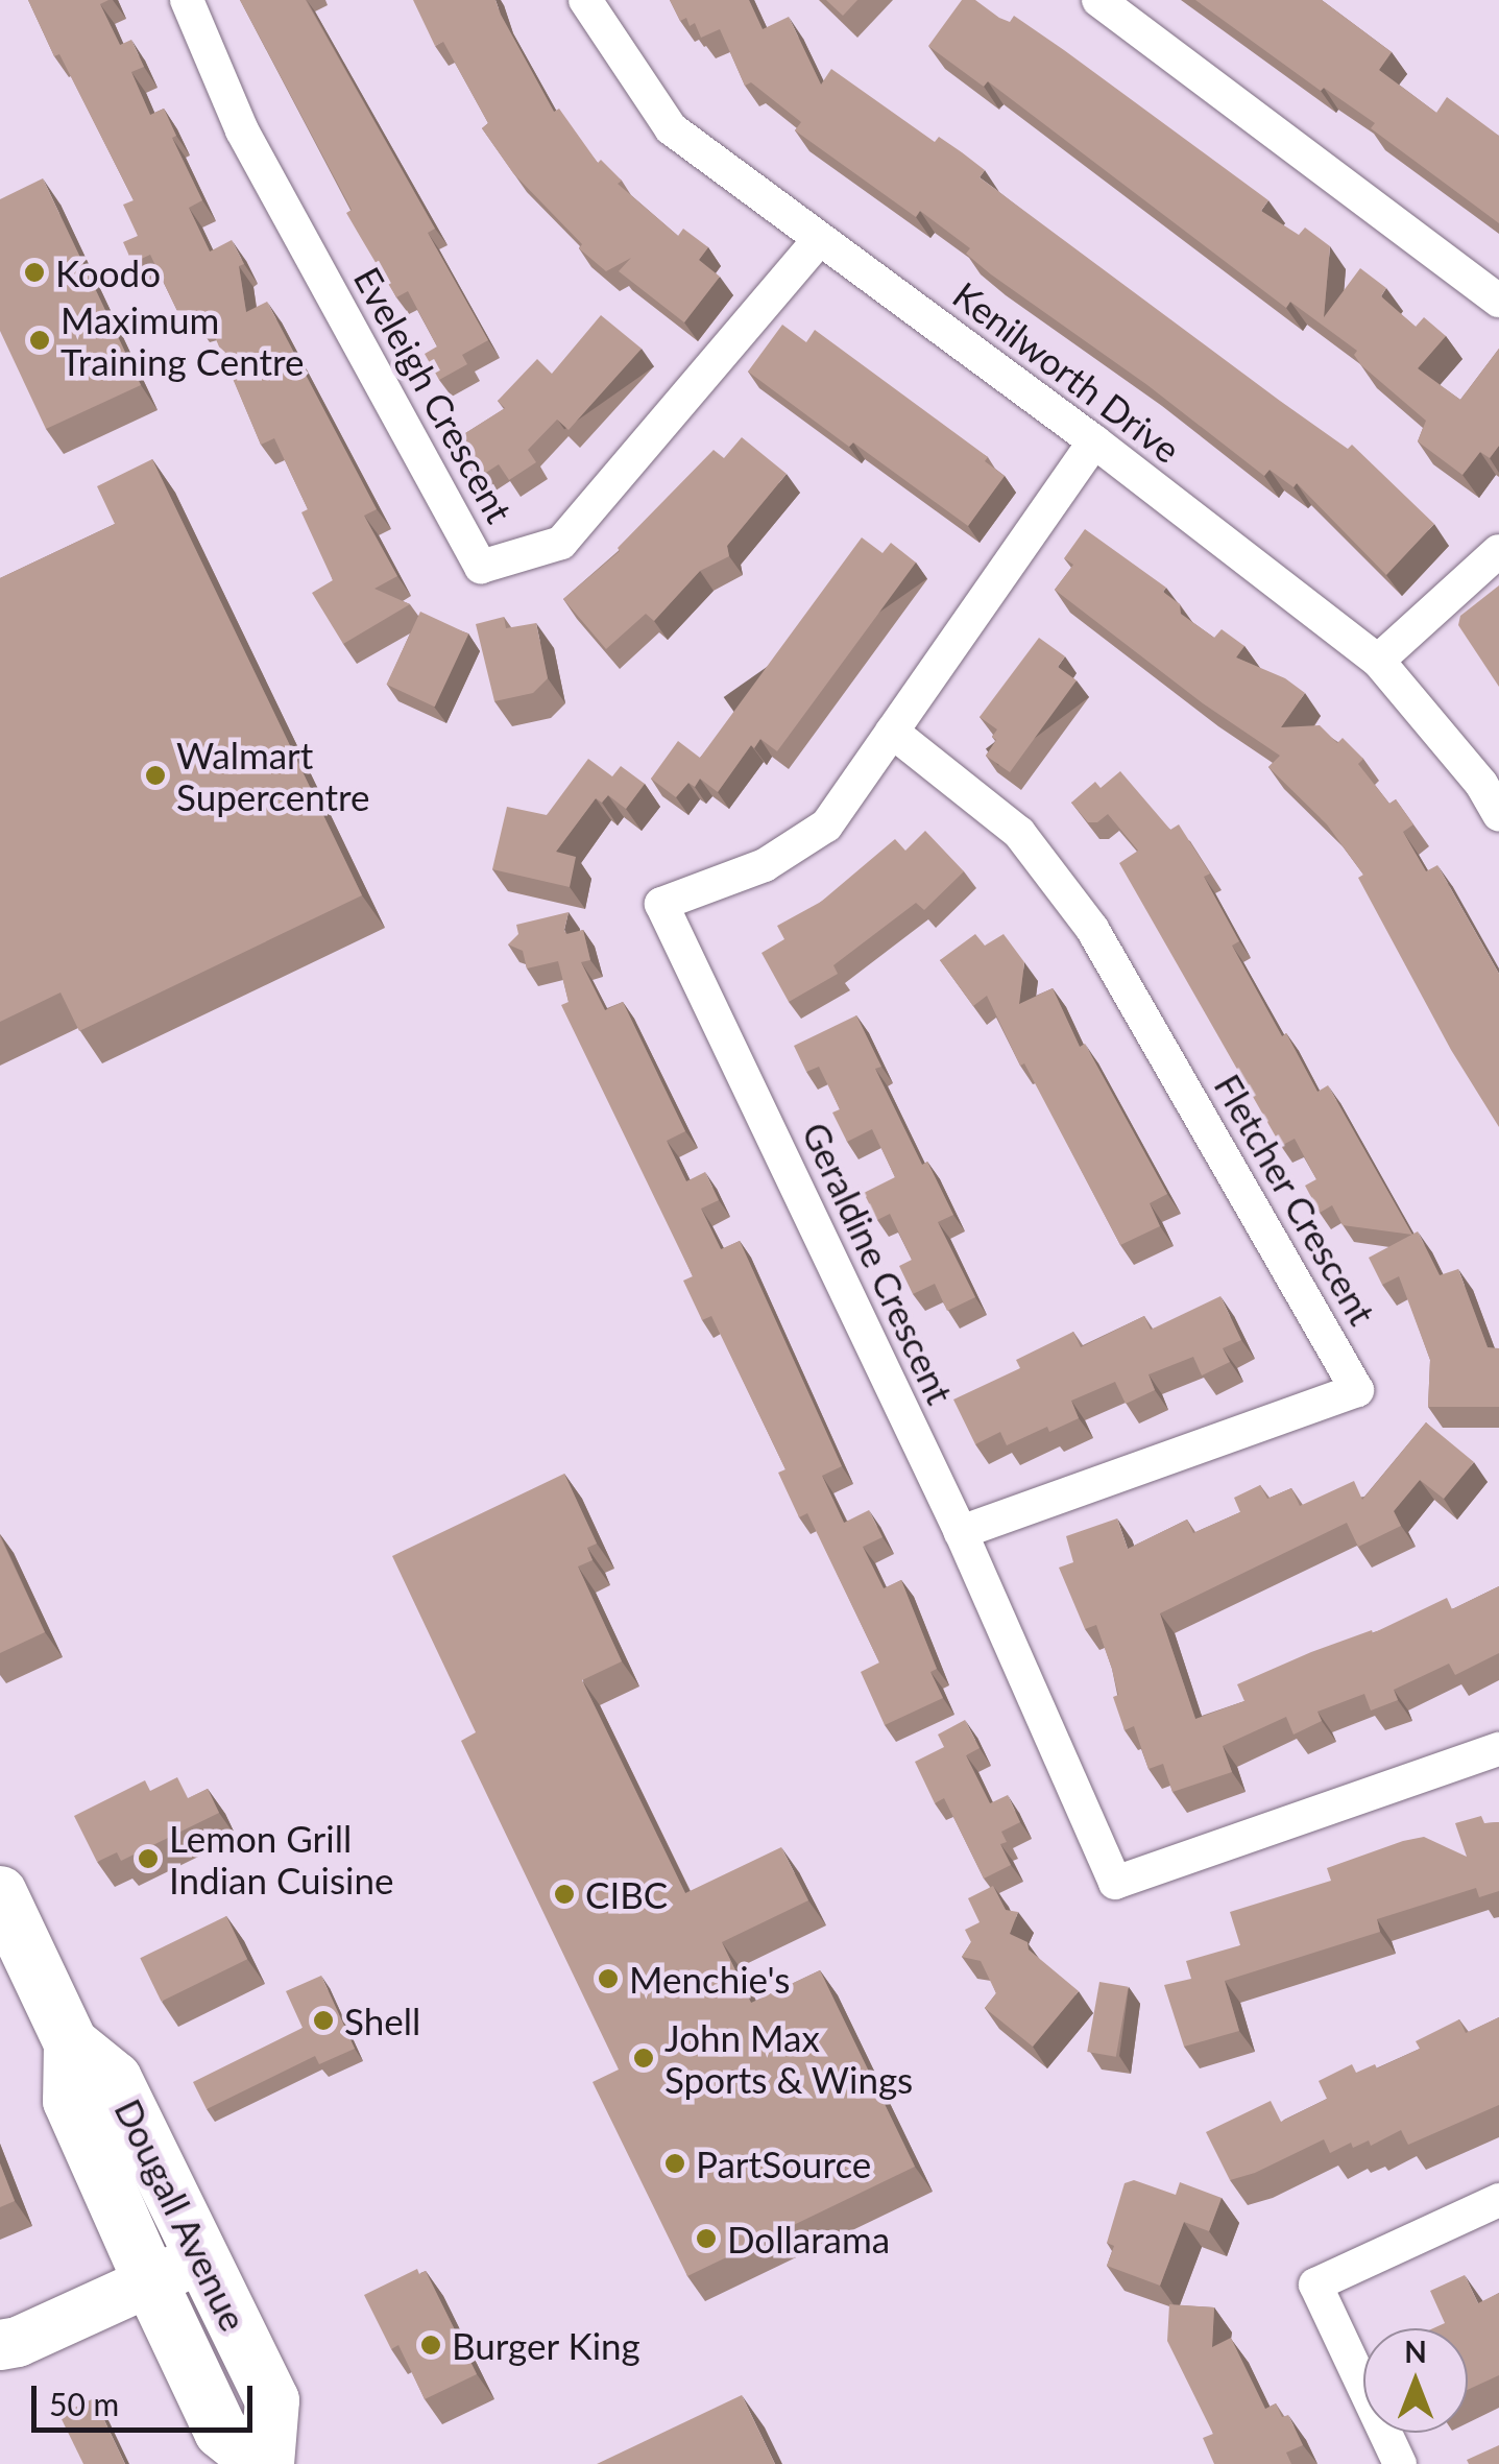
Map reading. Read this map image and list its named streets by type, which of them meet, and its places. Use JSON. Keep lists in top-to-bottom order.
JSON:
{
  "streets": {
    "main road": ["Dougall Avenue"],
    "street": [
      "Kenilworth Drive",
      "Eveleigh Crescent",
      "Fletcher Crescent",
      "Geraldine Crescent"
    ]
  },
  "crossings": [
    ["Kenilworth Drive", "Eveleigh Crescent"],
    ["Kenilworth Drive", "Geraldine Crescent"],
    ["Fletcher Crescent", "Geraldine Crescent"]
  ],
  "places": [
    "Koodo",
    "Maximum Training Centre",
    "Walmart Supercentre",
    "Lemon Grill Indian Cuisine",
    "CIBC",
    "Menchie's",
    "Shell",
    "John Max Sports & Wings",
    "PartSource",
    "Dollarama",
    "Burger King"
  ],
  "scale_bar": "50 m",
  "north": "top"
}
